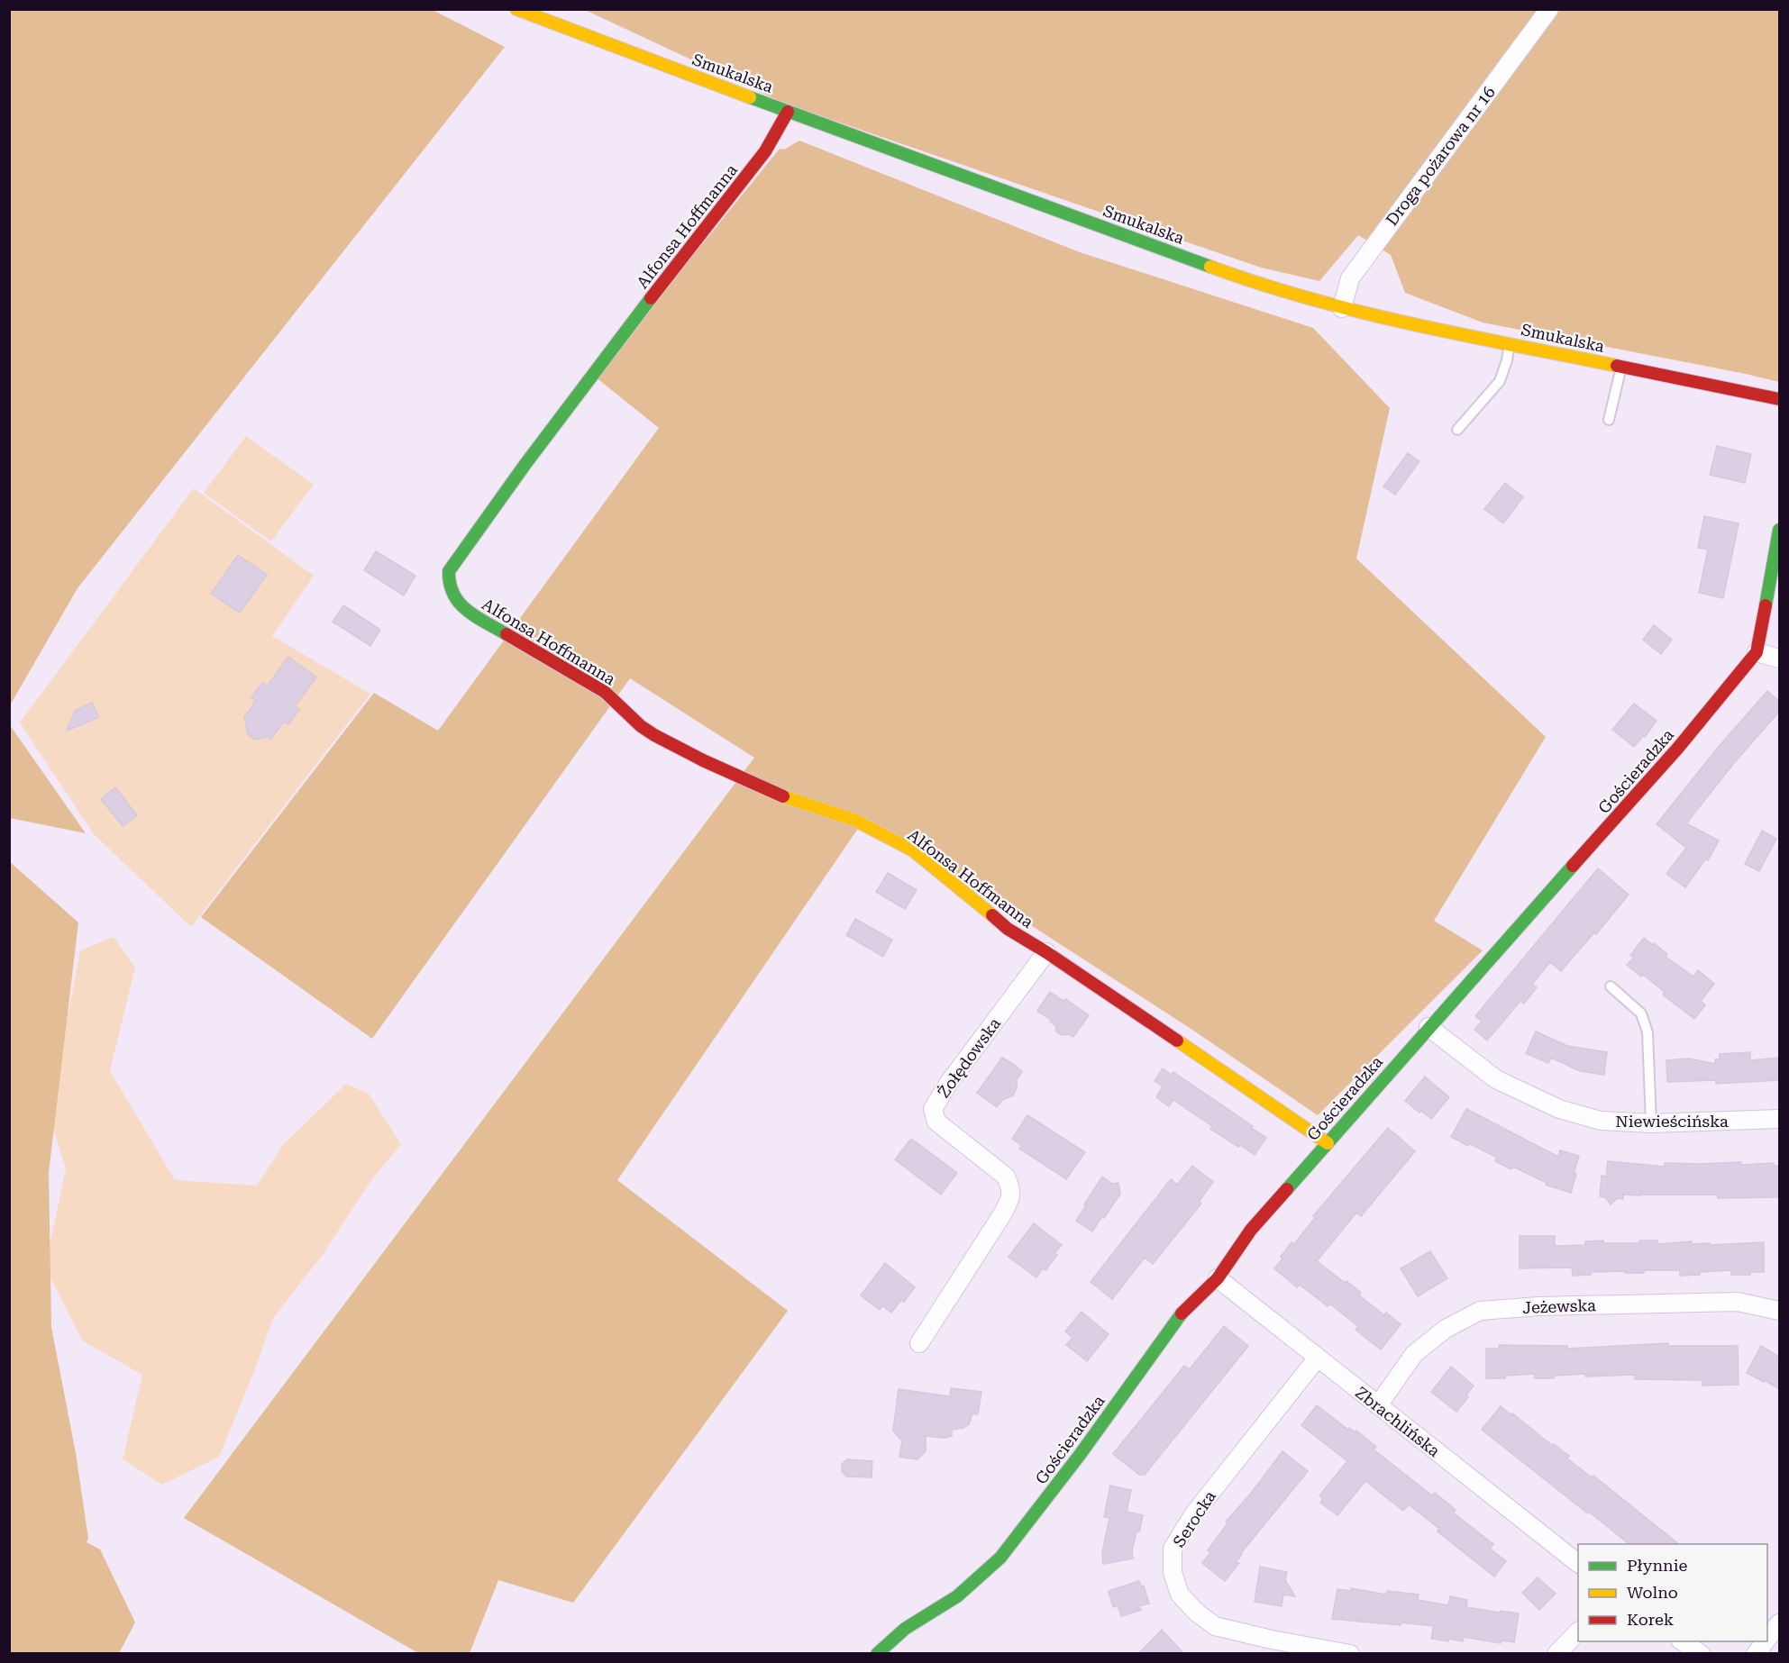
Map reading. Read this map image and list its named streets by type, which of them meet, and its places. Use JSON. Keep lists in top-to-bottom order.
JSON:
{
  "streets": {
    "street": [
      "Smukalska",
      "Droga pożarowa nr 16",
      "Alfonsa Hoffmanna",
      "Gościeradzka",
      "Żołędowska",
      "Niewieścińska",
      "Jeżewska",
      "Zbrachlińska",
      "Serocka"
    ]
  },
  "crossings": [
    ["Smukalska", "Droga pożarowa nr 16"],
    ["Smukalska", "Alfonsa Hoffmanna"],
    ["Alfonsa Hoffmanna", "Gościeradzka"],
    ["Alfonsa Hoffmanna", "Żołędowska"],
    ["Gościeradzka", "Niewieścińska"],
    ["Gościeradzka", "Zbrachlińska"],
    ["Jeżewska", "Zbrachlińska"],
    ["Zbrachlińska", "Serocka"]
  ],
  "legend": ["Płynnie", "Wolno", "Korek"]
}
